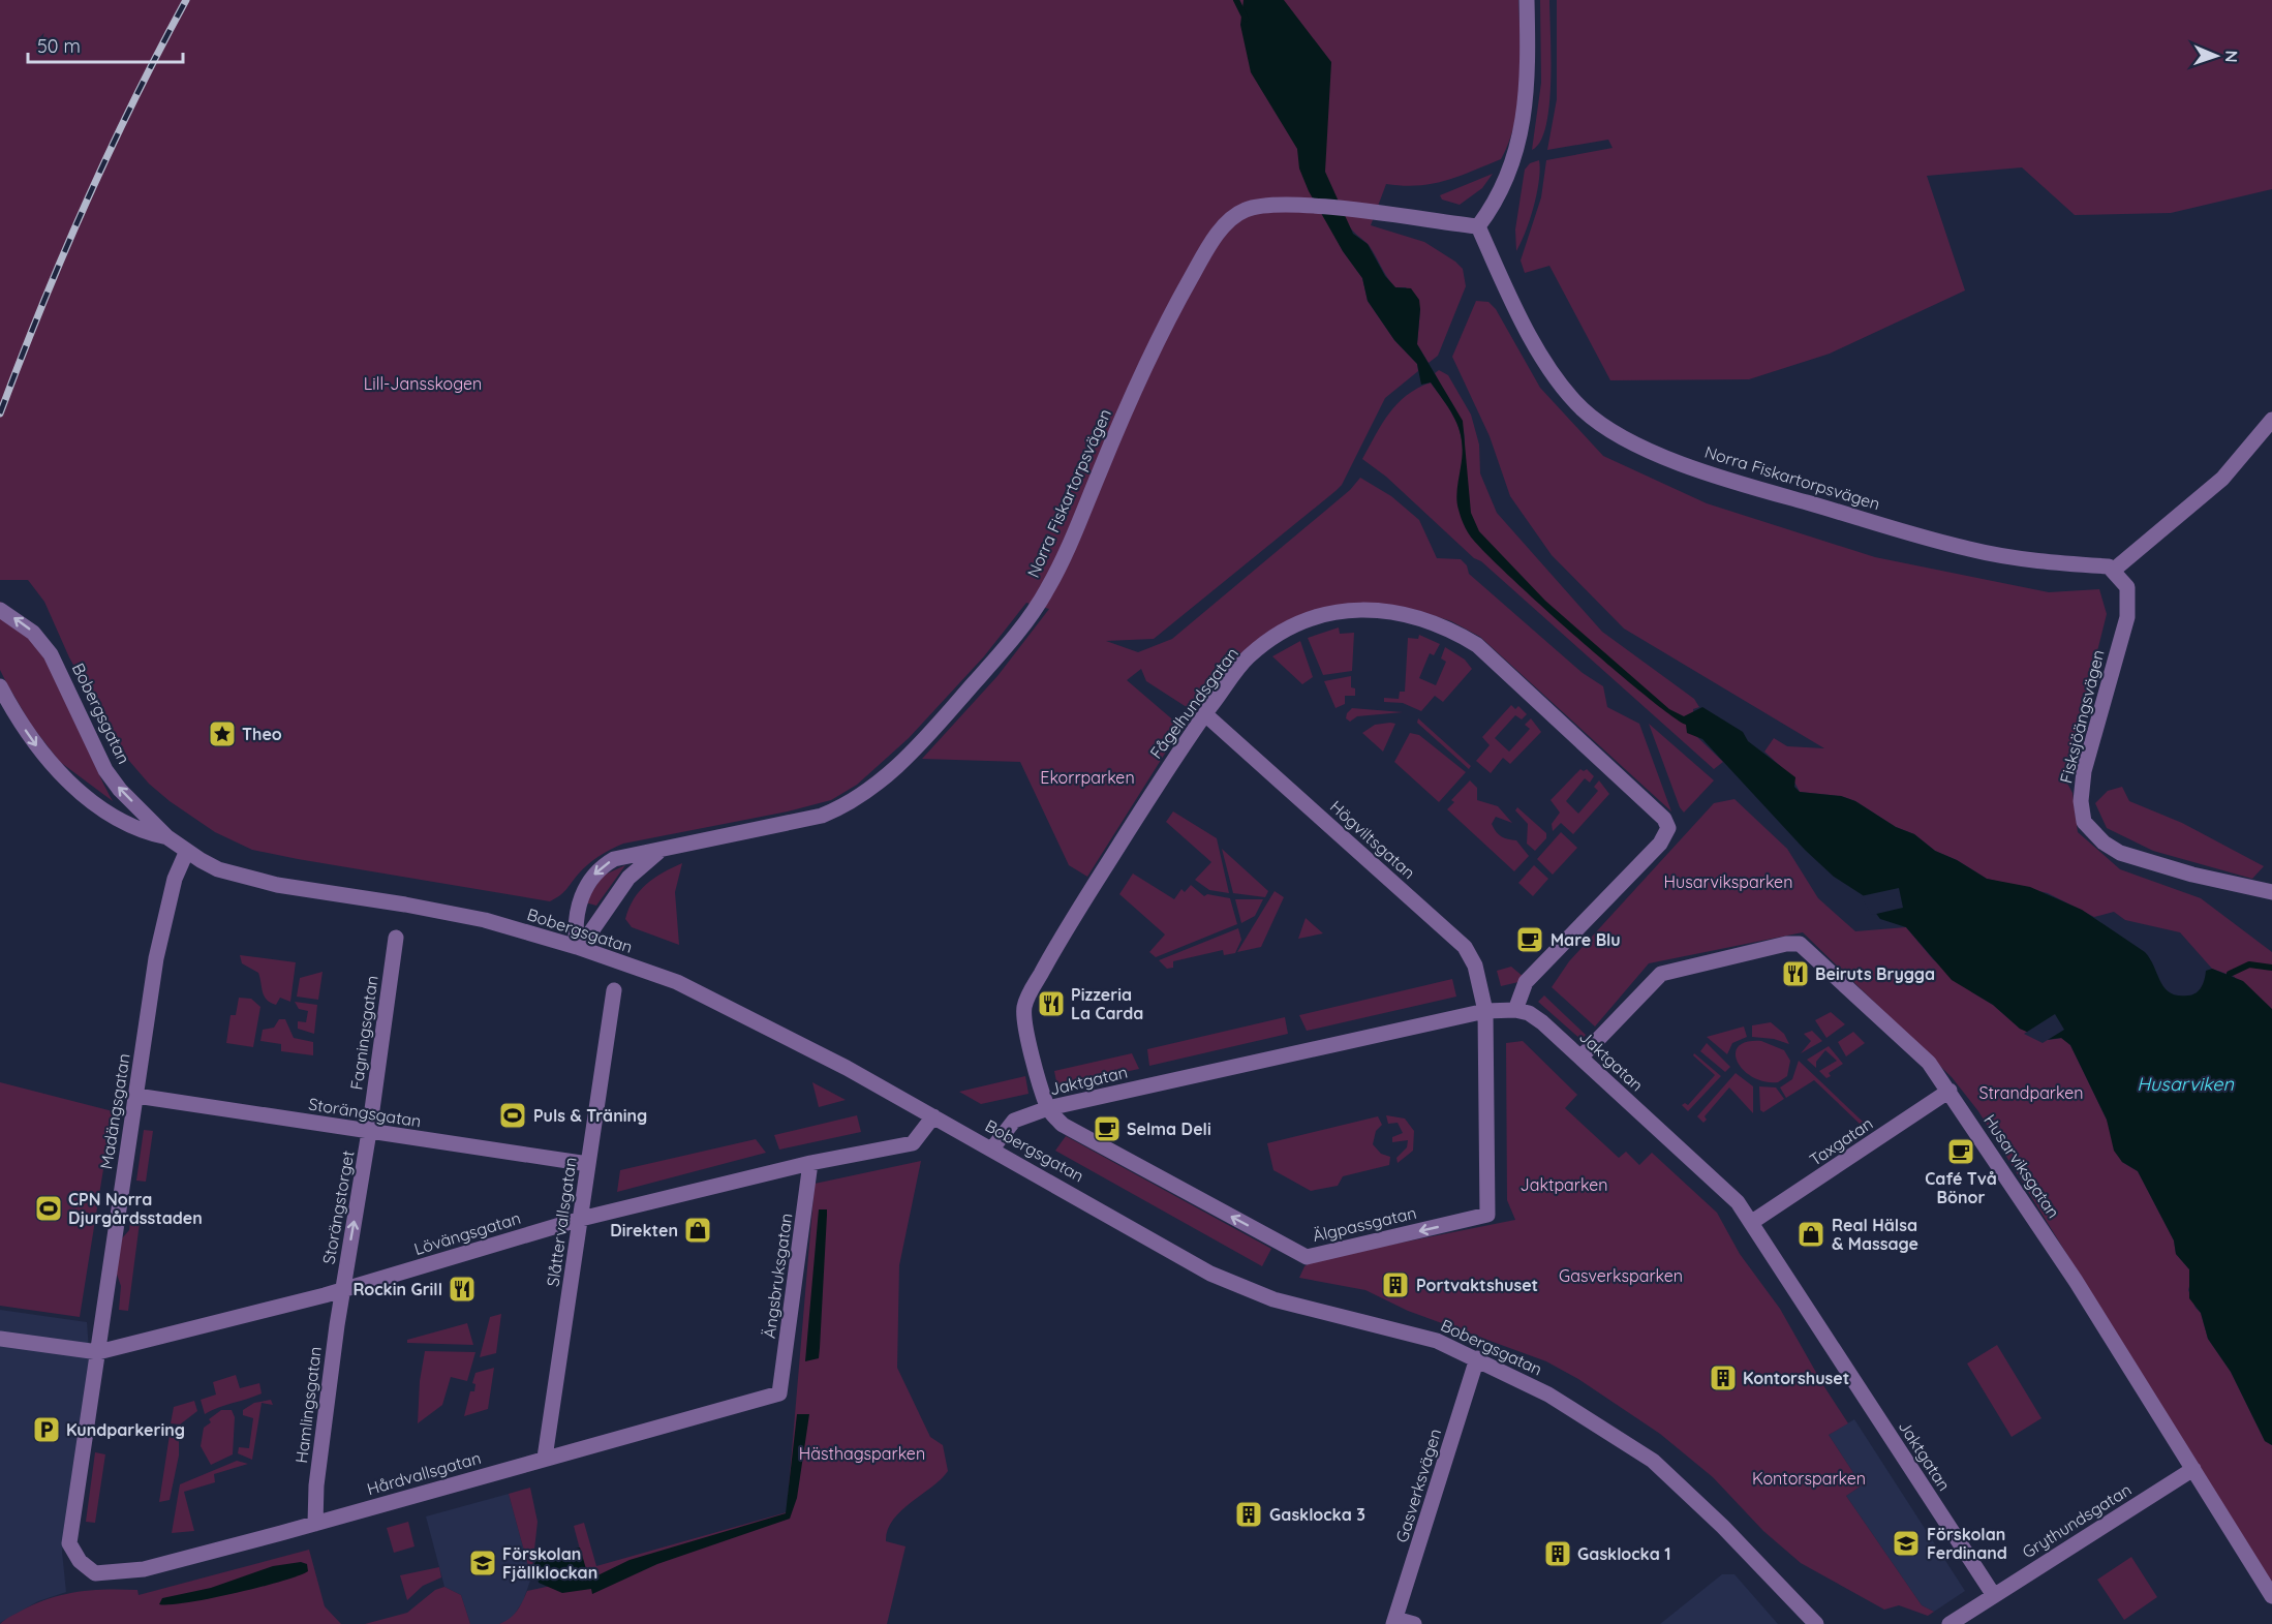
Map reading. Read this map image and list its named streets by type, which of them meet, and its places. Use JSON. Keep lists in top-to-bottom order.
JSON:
{
  "streets": {
    "street": [
      "Norra Fiskartorpsvägen",
      "Fågelhundsgatan",
      "Bobergsgatan",
      "Fisksjöängsvägen",
      "Högviltsgatan",
      "Fagningsgatan",
      "Jaktgatan",
      "Madängsgatan",
      "Storängsgatan",
      "Taxgatan",
      "Husarviksgatan",
      "Storängstorget",
      "Slåttervallsgatan",
      "Älgpassgatan",
      "Lövängsgatan",
      "Ängsbruksgatan",
      "Hamlingsgatan",
      "Hårdvallsgatan",
      "Gasverksvägen",
      "Grythundsgatan"
    ]
  },
  "crossings": [
    ["Norra Fiskartorpsvägen", "Bobergsgatan"],
    ["Norra Fiskartorpsvägen", "Fisksjöängsvägen"],
    ["Fågelhundsgatan", "Högviltsgatan"],
    ["Fågelhundsgatan", "Jaktgatan"],
    ["Fågelhundsgatan", "Älgpassgatan"],
    ["Bobergsgatan", "Jaktgatan"],
    ["Bobergsgatan", "Madängsgatan"],
    ["Bobergsgatan", "Lövängsgatan"],
    ["Bobergsgatan", "Gasverksvägen"],
    ["Högviltsgatan", "Jaktgatan"],
    ["Högviltsgatan", "Älgpassgatan"],
    ["Fagningsgatan", "Storängsgatan"],
    ["Fagningsgatan", "Storängstorget"],
    ["Jaktgatan", "Taxgatan"],
    ["Jaktgatan", "Husarviksgatan"],
    ["Jaktgatan", "Älgpassgatan"],
    ["Jaktgatan", "Grythundsgatan"],
    ["Madängsgatan", "Storängsgatan"],
    ["Madängsgatan", "Lövängsgatan"],
    ["Madängsgatan", "Hårdvallsgatan"],
    ["Storängsgatan", "Storängstorget"],
    ["Storängsgatan", "Slåttervallsgatan"],
    ["Taxgatan", "Husarviksgatan"],
    ["Husarviksgatan", "Grythundsgatan"],
    ["Storängstorget", "Lövängsgatan"],
    ["Storängstorget", "Hamlingsgatan"],
    ["Slåttervallsgatan", "Lövängsgatan"],
    ["Slåttervallsgatan", "Hårdvallsgatan"],
    ["Lövängsgatan", "Ängsbruksgatan"],
    ["Lövängsgatan", "Hamlingsgatan"],
    ["Ängsbruksgatan", "Hårdvallsgatan"],
    ["Hamlingsgatan", "Hårdvallsgatan"]
  ],
  "one_way": ["Storängstorget"],
  "water": ["Husarviken"],
  "parks": [
    "Lill-Jansskogen",
    "Ekorrparken",
    "Husarviksparken",
    "Strandparken",
    "Jaktparken",
    "Gasverksparken",
    "Hästhagsparken",
    "Kontorsparken"
  ],
  "places": {
    "place": ["Theo"],
    "cafe": ["Mare Blu", "Selma Deli", "Café Två Bönor"],
    "restaurant": ["Beiruts Brygga", "Pizzeria La Carda", "Rockin Grill"],
    "sports": ["Puls & Träning", "CPN Norra Djurgårdsstaden"],
    "shop": ["Direkten", "Real Hälsa & Massage"],
    "building": [
      "Portvaktshuset",
      "Kontorshuset",
      "Gasklocka 3",
      "Gasklocka 1"
    ],
    "parking": ["Kundparkering"],
    "school or university": ["Förskolan Ferdinand", "Förskolan Fjällklockan"]
  },
  "scale_bar": "50 m",
  "north": "right"
}
